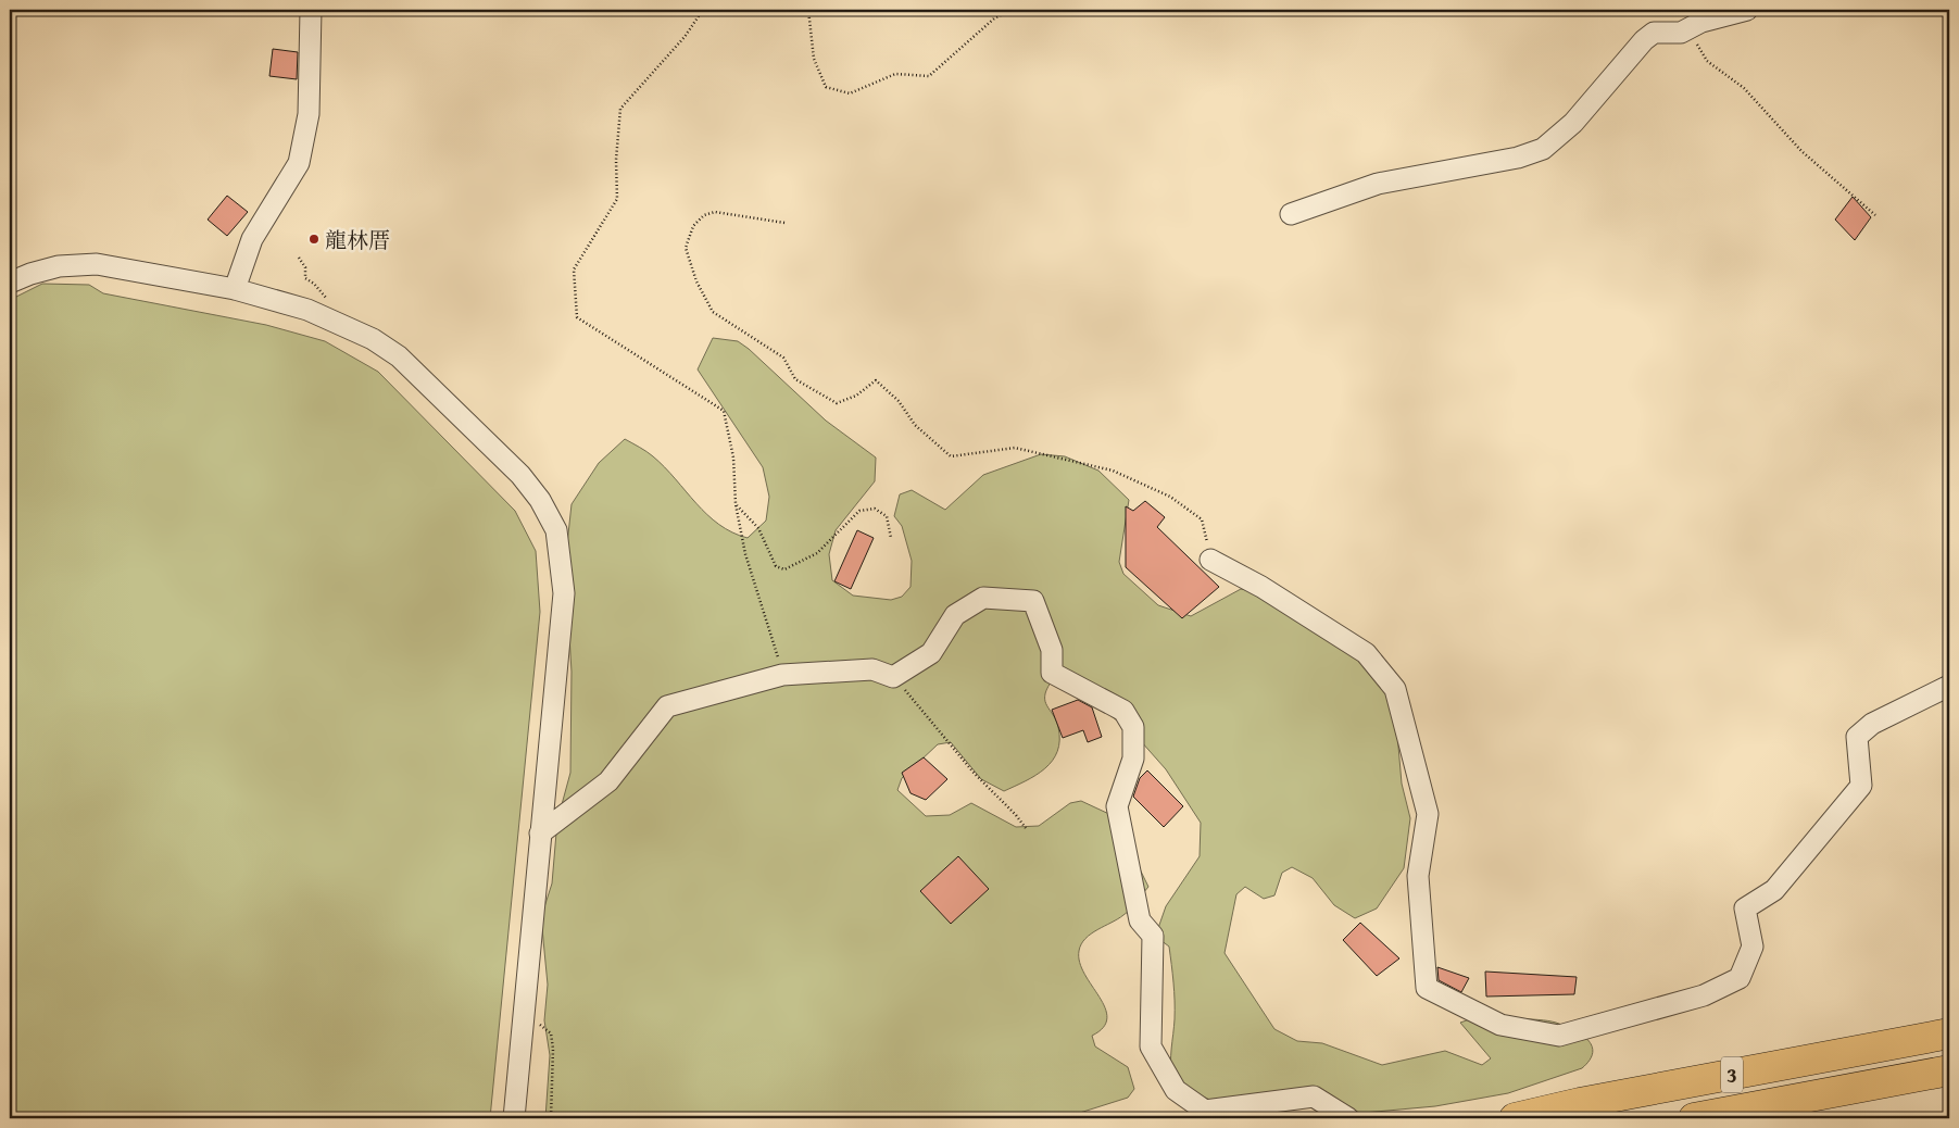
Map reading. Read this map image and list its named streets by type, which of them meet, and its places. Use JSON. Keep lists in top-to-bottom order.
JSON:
{
  "streets": {
    "highway": ["3"]
  },
  "places": ["龍林厝"]
}
